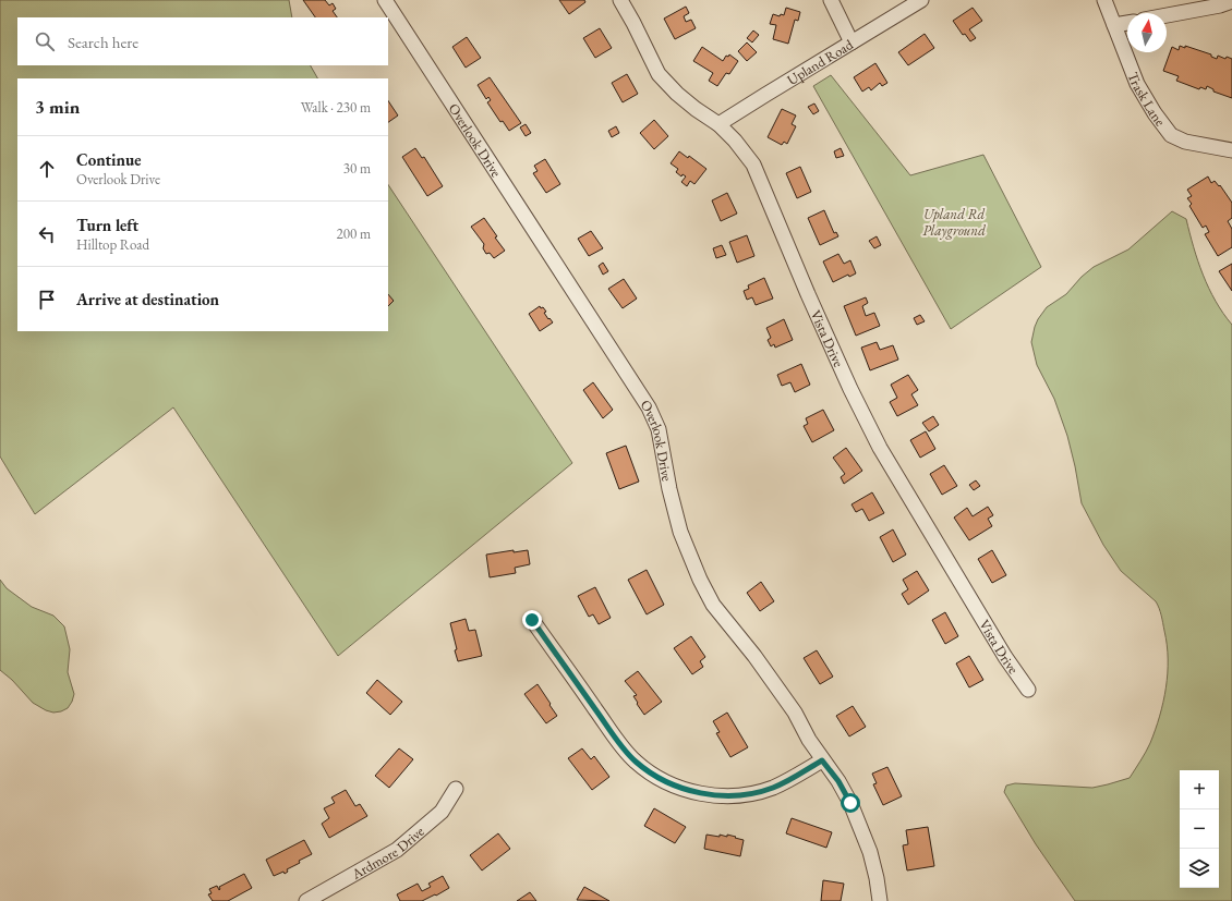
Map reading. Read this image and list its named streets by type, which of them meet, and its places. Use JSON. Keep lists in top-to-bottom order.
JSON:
{
  "streets": {
    "street": [
      "Upland Road",
      "Trask Lane",
      "Overlook Drive",
      "Vista Drive",
      "Ardmore Drive"
    ]
  },
  "crossings": [
    ["Upland Road", "Vista Drive"]
  ],
  "parks": ["Upland Rd Playground"],
  "north": "top",
  "page": {
    "search": "Search here",
    "heading": ["3 min", "Walk · 230 m"],
    "list": [
      ["Continue", "Overlook Drive", "30 m"],
      ["Turn left", "Hilltop Road", "200 m"],
      "Arrive at destination"
    ],
    "map_buttons": ["+", "−"]
  }
}
